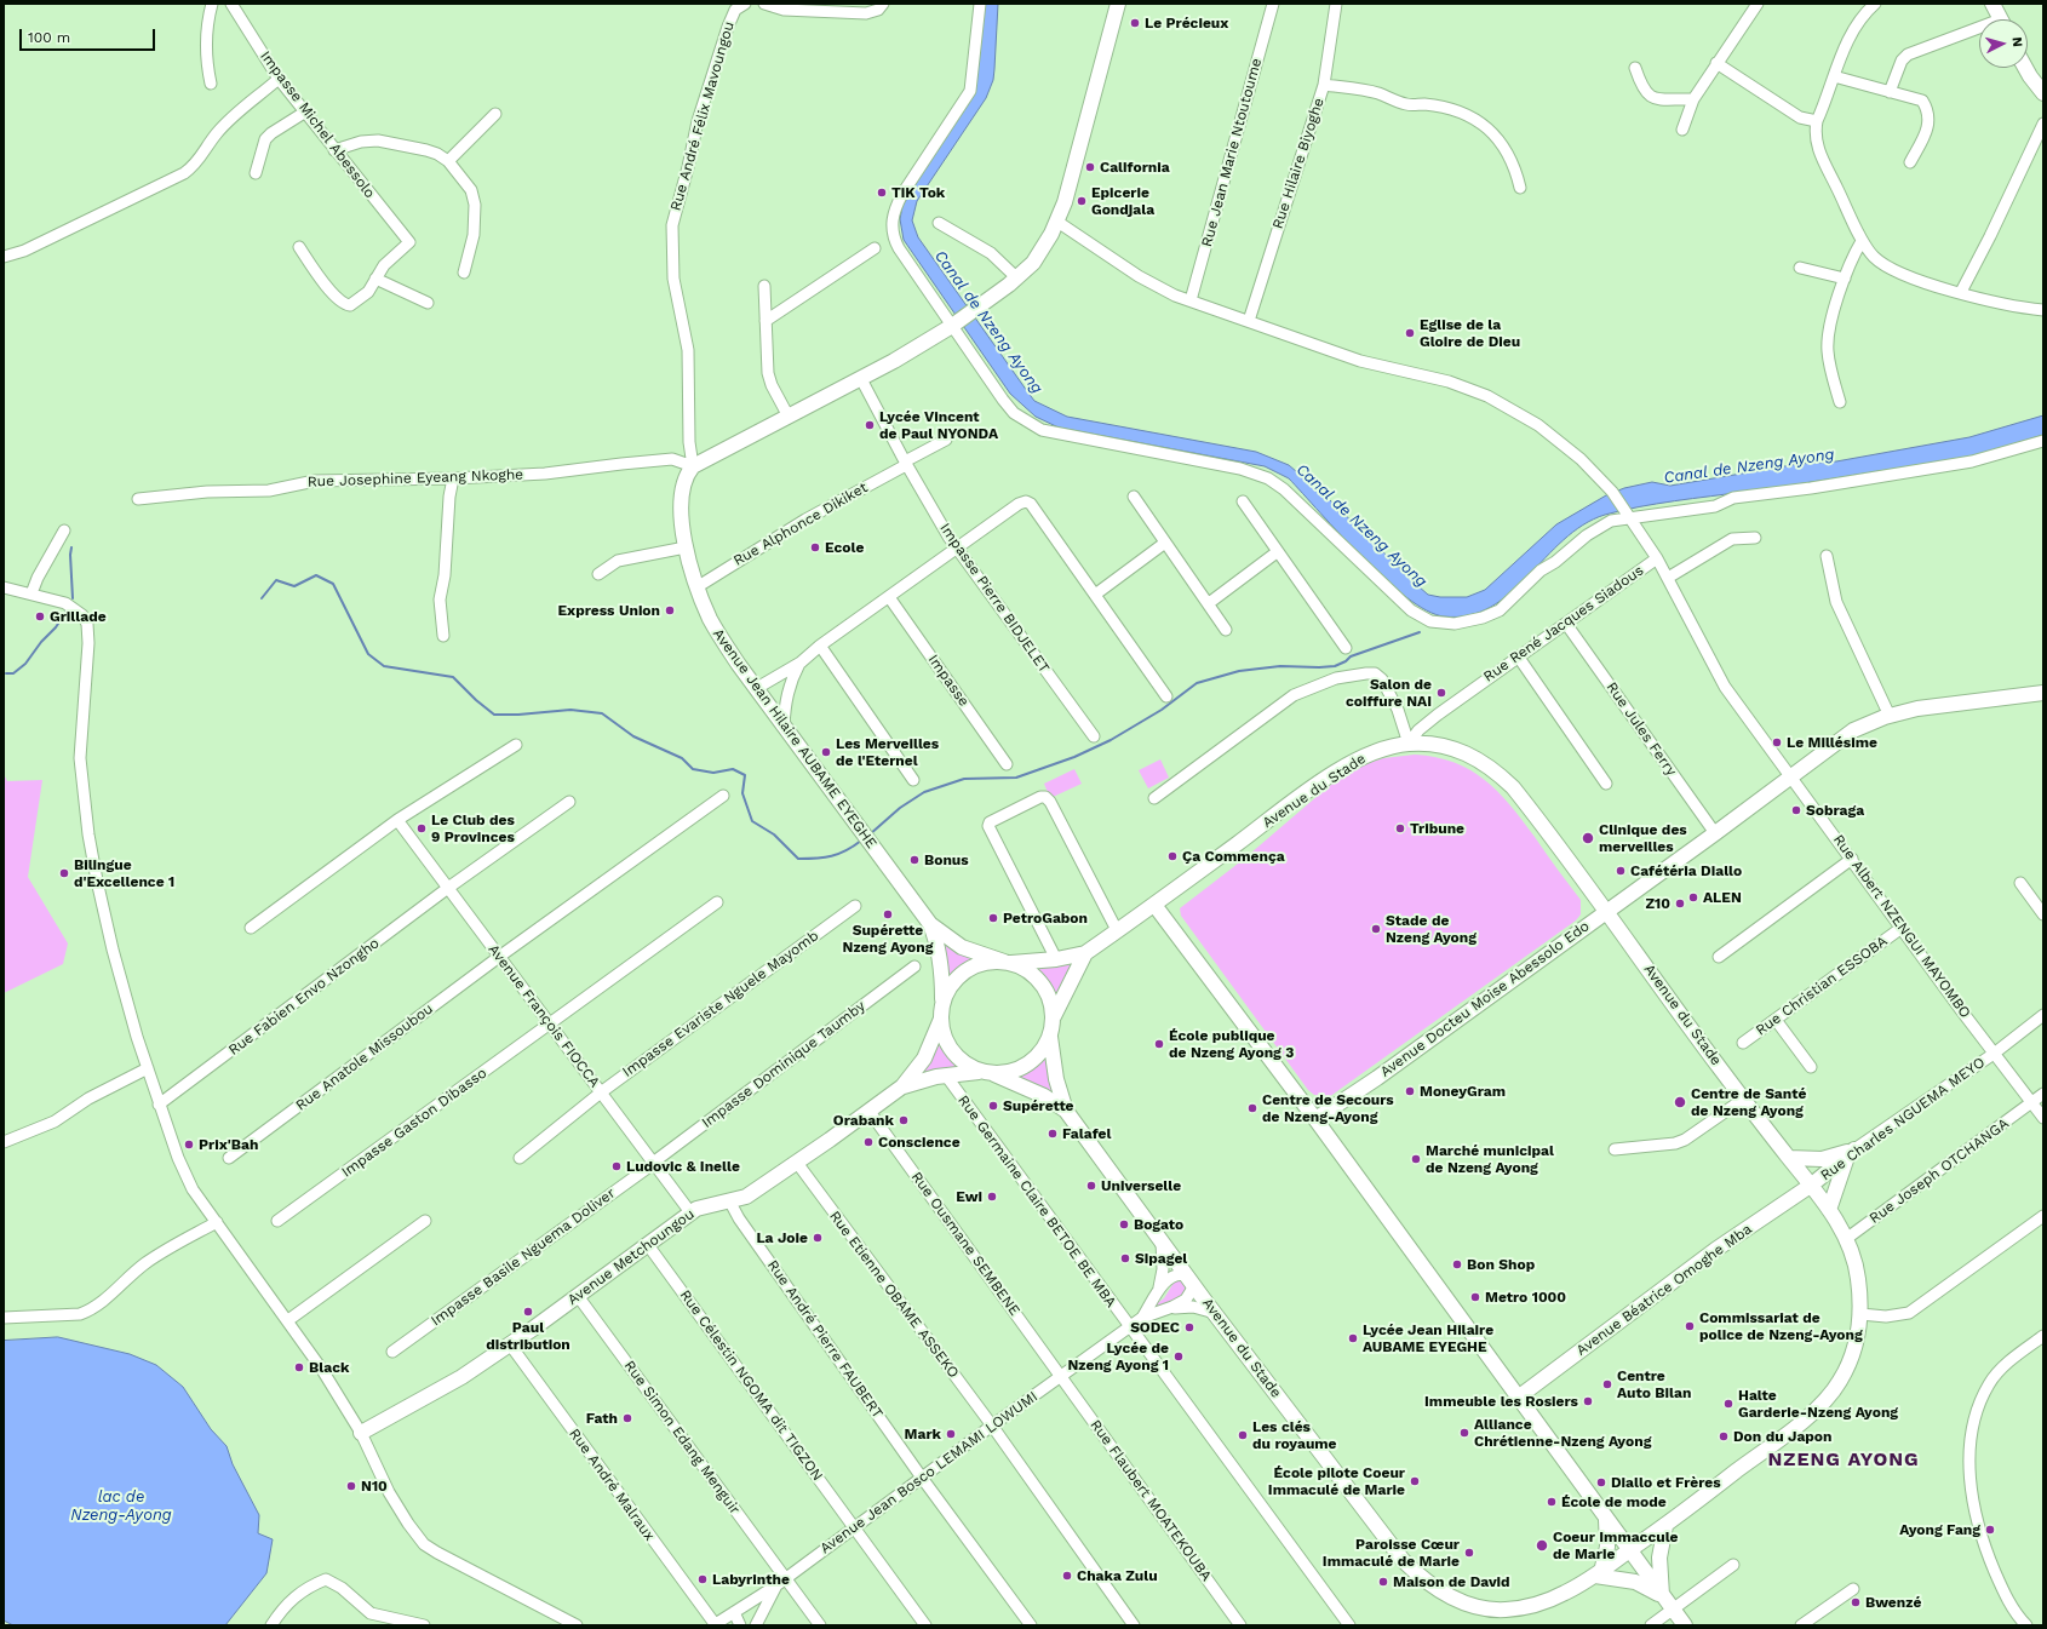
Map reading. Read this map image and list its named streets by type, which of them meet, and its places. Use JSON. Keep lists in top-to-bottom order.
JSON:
{
  "streets": {
    "main road": [
      "Avenue Jean Hilaire AUBAME EYEGHE",
      "Avenue du Stade",
      "Avenue Docteu Moise Abessolo Edo",
      "Rue Charles NGUEMA MEYO",
      "Avenue Metchoungou",
      "Avenue Béatrice Omoghe Mba"
    ],
    "street": [
      "Rue André Félix Mavoungou",
      "Impasse Michel Abessolo",
      "Rue Jean Marie Ntoutoume",
      "Rue Hilaire Biyoghe",
      "Rue Josephine Eyeang Nkoghe",
      "Rue Alphonce Dikiket",
      "Impasse Pierre BIDJELET",
      "Rue René Jacques Siadous",
      "Impasse",
      "Rue Jules Ferry",
      "Rue Albert NZENGUI MAYOMBO",
      "Rue Christian ESSOBA",
      "Rue Fabien Envo Nzongho",
      "Impasse Evariste Nguele Mayomb",
      "Avenue François FIOCCA",
      "Rue Anatole Missoubou",
      "Impasse Dominique Taumby",
      "Impasse Gaston Dibasso",
      "Rue Joseph OTCHANGA",
      "Rue Germaine Claire BETOE BE MBA",
      "Rue Ousmane SEMBENE",
      "Impasse Basile Nguema Doliver",
      "Rue Etienne OBAME ASSEKO",
      "Rue André Pierre FAUBERT",
      "Rue Célestin NGOMA dit TIGZON",
      "Rue Simon Edang Menguir",
      "Avenue Jean Bosco LEMAMI LOWUMI",
      "Rue André Malraux",
      "Rue Flaubert MOATEKOUBA"
    ]
  },
  "crossings": [
    ["Rue André Félix Mavoungou", "Rue Josephine Eyeang Nkoghe"],
    ["Rue André Félix Mavoungou", "Avenue Jean Hilaire AUBAME EYEGHE"],
    ["Rue Josephine Eyeang Nkoghe", "Avenue Jean Hilaire AUBAME EYEGHE"],
    ["Rue Alphonce Dikiket", "Impasse Pierre BIDJELET"],
    ["Rue Alphonce Dikiket", "Avenue Jean Hilaire AUBAME EYEGHE"],
    ["Rue René Jacques Siadous", "Rue Jules Ferry"],
    ["Rue René Jacques Siadous", "Avenue du Stade"],
    ["Rue René Jacques Siadous", "Rue Albert NZENGUI MAYOMBO"],
    ["Rue René Jacques Siadous", "Avenue Docteu Moise Abessolo Edo"],
    ["Rue Jules Ferry", "Avenue Docteu Moise Abessolo Edo"],
    ["Avenue du Stade", "Avenue Docteu Moise Abessolo Edo"],
    ["Avenue du Stade", "Rue Charles NGUEMA MEYO"],
    ["Avenue du Stade", "Rue Joseph OTCHANGA"],
    ["Avenue du Stade", "Avenue Béatrice Omoghe Mba"],
    ["Rue Albert NZENGUI MAYOMBO", "Rue Christian ESSOBA"],
    ["Rue Albert NZENGUI MAYOMBO", "Avenue Docteu Moise Abessolo Edo"],
    ["Rue Albert NZENGUI MAYOMBO", "Rue Charles NGUEMA MEYO"],
    ["Rue Albert NZENGUI MAYOMBO", "Rue Joseph OTCHANGA"],
    ["Rue Fabien Envo Nzongho", "Avenue François FIOCCA"],
    ["Impasse Evariste Nguele Mayomb", "Avenue François FIOCCA"],
    ["Avenue François FIOCCA", "Rue Anatole Missoubou"],
    ["Avenue François FIOCCA", "Impasse Dominique Taumby"],
    ["Avenue François FIOCCA", "Impasse Gaston Dibasso"],
    ["Avenue François FIOCCA", "Impasse Basile Nguema Doliver"],
    ["Avenue François FIOCCA", "Avenue Metchoungou"],
    ["Impasse Dominique Taumby", "Impasse Basile Nguema Doliver"],
    ["Rue Charles NGUEMA MEYO", "Avenue Béatrice Omoghe Mba"],
    ["Rue Germaine Claire BETOE BE MBA", "Avenue Jean Bosco LEMAMI LOWUMI"],
    ["Rue Ousmane SEMBENE", "Avenue Metchoungou"],
    ["Rue Ousmane SEMBENE", "Avenue Jean Bosco LEMAMI LOWUMI"],
    ["Rue Ousmane SEMBENE", "Rue Flaubert MOATEKOUBA"],
    ["Avenue Metchoungou", "Rue Etienne OBAME ASSEKO"],
    ["Avenue Metchoungou", "Rue André Pierre FAUBERT"],
    ["Avenue Metchoungou", "Rue Célestin NGOMA dit TIGZON"],
    ["Avenue Metchoungou", "Rue Simon Edang Menguir"],
    ["Avenue Metchoungou", "Rue André Malraux"],
    ["Rue Etienne OBAME ASSEKO", "Avenue Jean Bosco LEMAMI LOWUMI"],
    ["Rue André Pierre FAUBERT", "Avenue Jean Bosco LEMAMI LOWUMI"],
    ["Rue Célestin NGOMA dit TIGZON", "Avenue Jean Bosco LEMAMI LOWUMI"],
    ["Rue Simon Edang Menguir", "Avenue Jean Bosco LEMAMI LOWUMI"],
    ["Avenue Jean Bosco LEMAMI LOWUMI", "Rue André Malraux"],
    ["Avenue Jean Bosco LEMAMI LOWUMI", "Rue Flaubert MOATEKOUBA"]
  ],
  "districts": ["NZENG AYONG"],
  "water": ["Canal de Nzeng Ayong", "lac de Nzeng-Ayong"],
  "places": [
    "Le Précieux",
    "California",
    "TiK Tok",
    "Epicerie Gondjala",
    "Eglise de la Gloire de Dieu",
    "Lycée Vincent de Paul NYONDA",
    "Ecole",
    "Express Union",
    "Grillade",
    "Salon de coiffure NAI",
    "Le Millésime",
    "Les Merveilles de l'Eternel",
    "Sobraga",
    "Le Club des 9 Provinces",
    "Tribune",
    "Clinique des merveilles",
    "Ça Commença",
    "Bonus",
    "Cafétéria Diallo",
    "Bilingue d'Excellence 1",
    "ALEN",
    "Z10",
    "Supérette Nzeng Ayong",
    "PetroGabon",
    "Stade de Nzeng Ayong",
    "École publique de Nzeng Ayong 3",
    "MoneyGram",
    "Centre de Santé de Nzeng Ayong",
    "Supérette",
    "Centre de Secours de Nzeng-Ayong",
    "Orabank",
    "Falafel",
    "Conscience",
    "Prix'Bah",
    "Marché municipal de Nzeng Ayong",
    "Ludovic & Inelle",
    "Universelle",
    "Ewi",
    "Bogato",
    "La Joie",
    "Sipagel",
    "Bon Shop",
    "Metro 1000",
    "Paul distribution",
    "Commissariat de police de Nzeng-Ayong",
    "SODEC",
    "Lycée Jean Hilaire AUBAME EYEGHE",
    "Lycée de Nzeng Ayong 1",
    "Black",
    "Centre Auto Bilan",
    "Immeuble les Rosiers",
    "Halte Garderie-Nzeng Ayong",
    "Fath",
    "Alliance Chrétienne-Nzeng Ayong",
    "Mark",
    "Les clés du royaume",
    "Don du Japon",
    "École pilote Coeur Immaculé de Marie",
    "Diallo et Frères",
    "N10",
    "École de mode",
    "Ayong Fang",
    "Coeur Immaccule de Marie",
    "Paroisse Cœur Immaculé de Marie",
    "Chaka Zulu",
    "Labyrinthe",
    "Maison de David",
    "Bwenzé"
  ],
  "scale_bar": "100 m",
  "north": "right"
}
